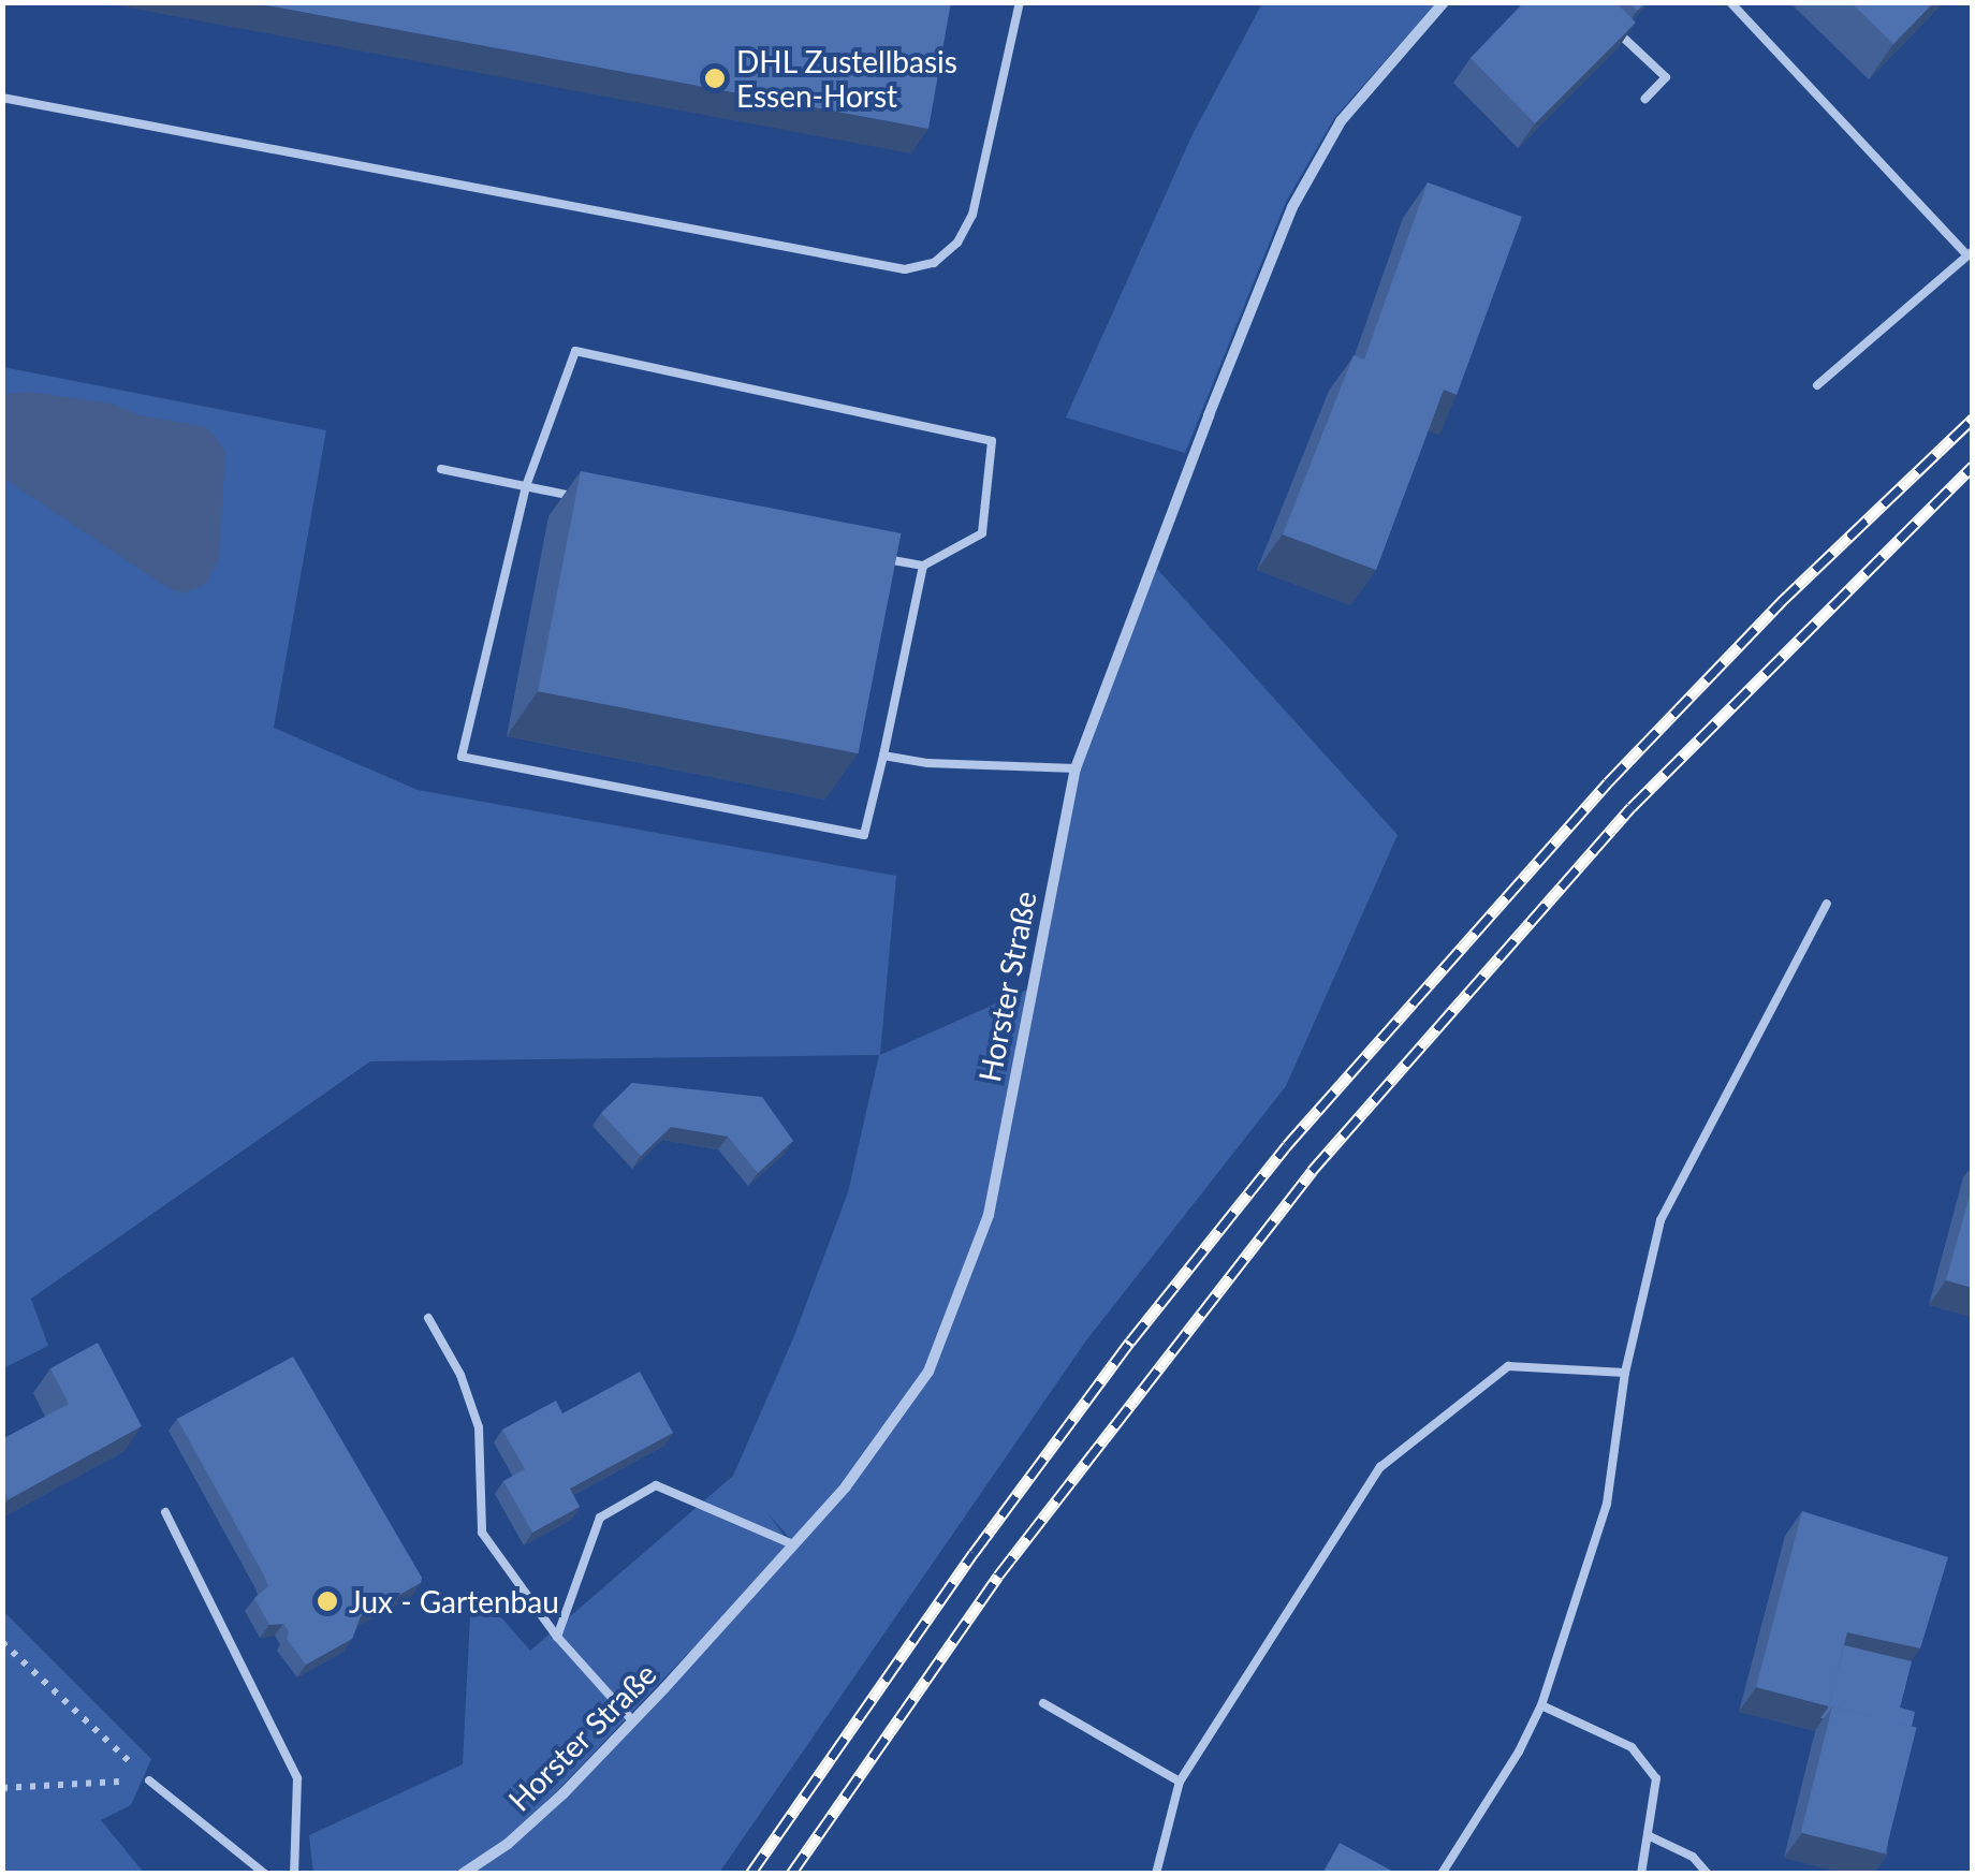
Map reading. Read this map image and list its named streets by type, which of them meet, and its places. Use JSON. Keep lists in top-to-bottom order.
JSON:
{
  "streets": {
    "street": ["Horster Straße"]
  },
  "places": ["DHL Zustellbasis Essen-Horst", "Jux - Gartenbau"]
}
